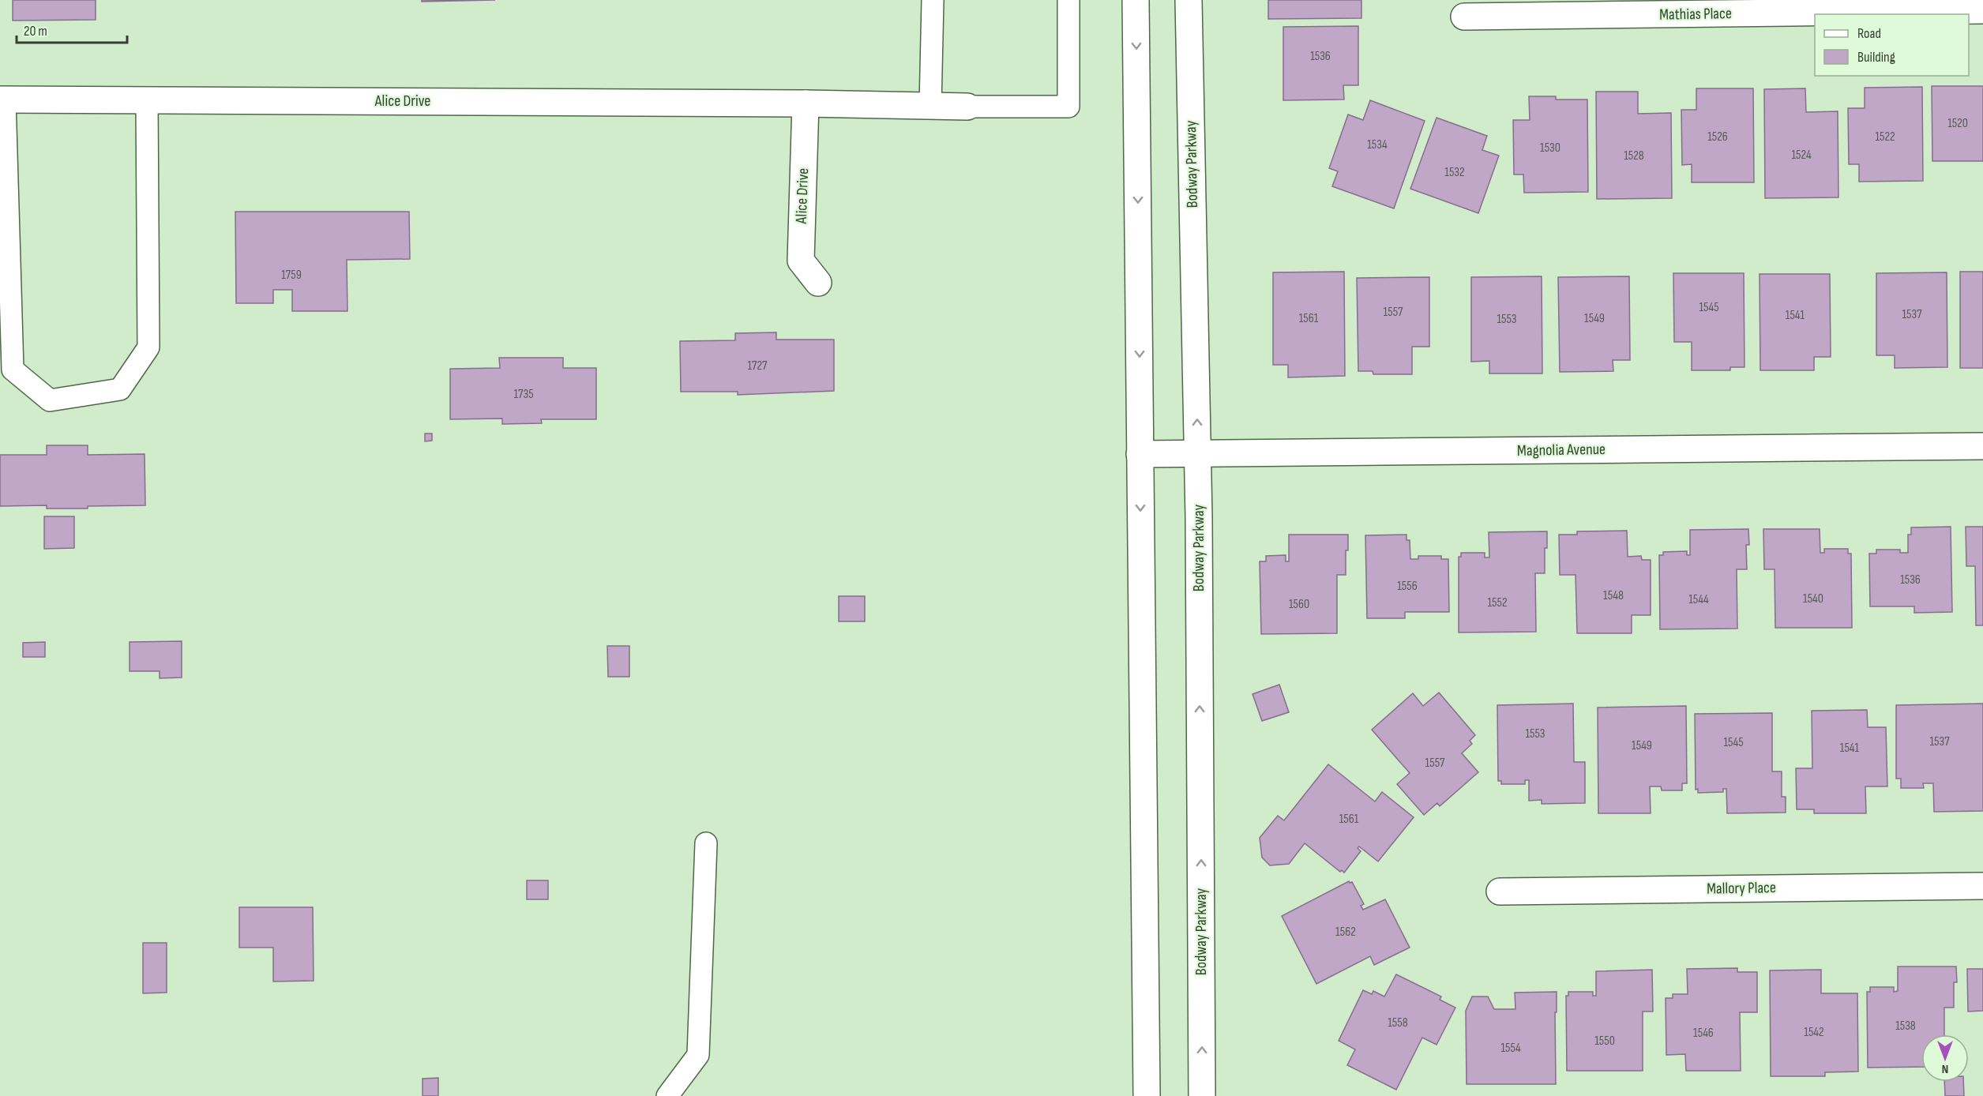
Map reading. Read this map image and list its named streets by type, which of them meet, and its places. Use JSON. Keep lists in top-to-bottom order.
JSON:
{
  "streets": {
    "street": [
      "Mathias Place",
      "Alice Drive",
      "Bodway Parkway",
      "Magnolia Avenue",
      "Mallory Place"
    ]
  },
  "crossings": [
    ["Bodway Parkway", "Magnolia Avenue"]
  ],
  "house_numbers": [
    "1536",
    "1520",
    "1526",
    "1522",
    "1534",
    "1530",
    "1524",
    "1528",
    "1532",
    "1759",
    "1545",
    "1557",
    "1537",
    "1541",
    "1561",
    "1549",
    "1553",
    "1727",
    "1735",
    "1536",
    "1556",
    "1548",
    "1540",
    "1544",
    "1552",
    "1560",
    "1553",
    "1537",
    "1545",
    "1549",
    "1541",
    "1557",
    "1561",
    "1562",
    "1558",
    "1538",
    "1542",
    "1546",
    "1550",
    "1554"
  ],
  "legend": ["Road", "Building"],
  "scale_bar": "20 m",
  "north": "bottom"
}
